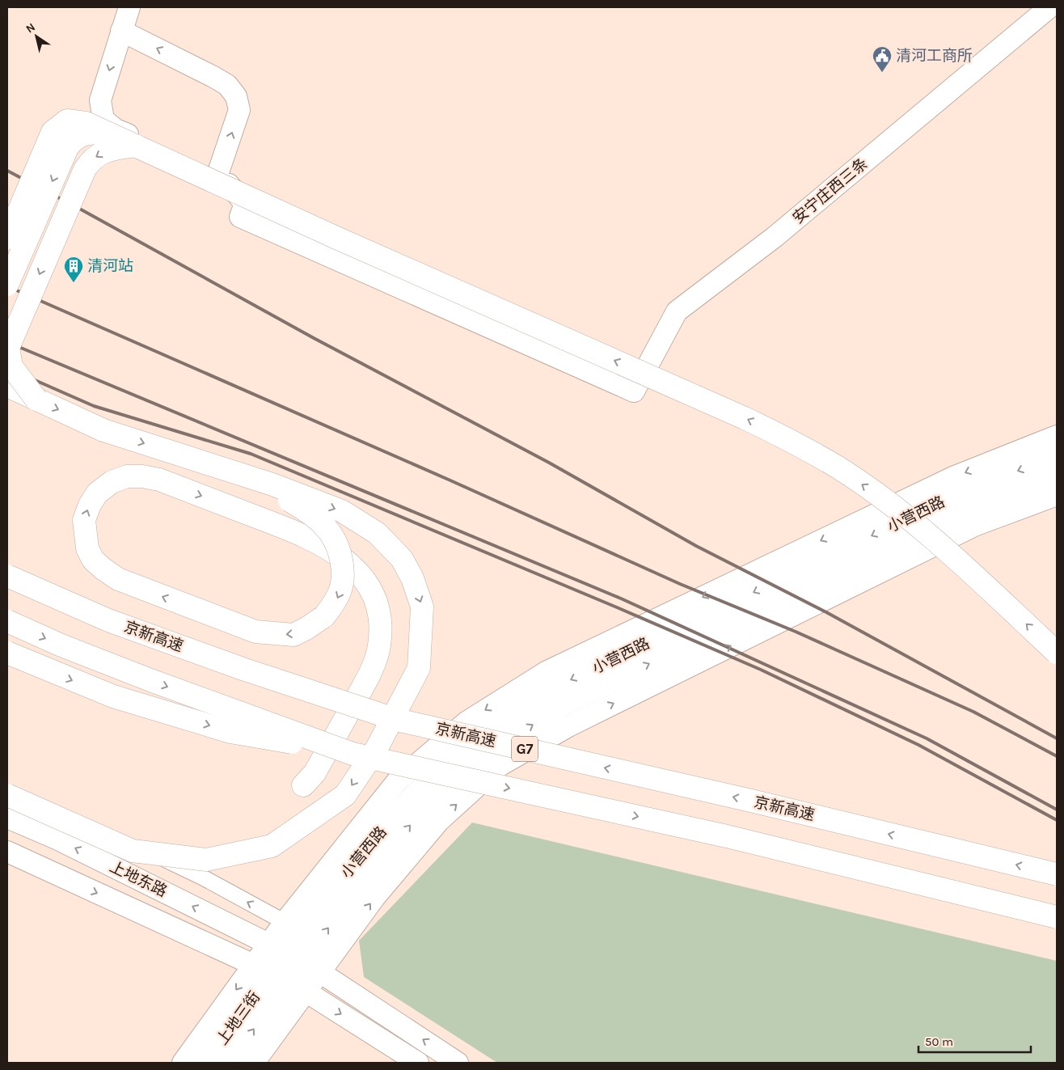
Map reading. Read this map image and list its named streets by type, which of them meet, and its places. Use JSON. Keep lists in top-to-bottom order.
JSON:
{
  "streets": {
    "highway": ["京新高速", "G7"],
    "street": [
      "安宁庄西三条",
      "小营西路",
      "上地东路",
      "上地三街"
    ]
  },
  "crossings": [
    ["小营西路", "上地东路"],
    ["小营西路", "上地三街"],
    ["上地东路", "上地三街"]
  ],
  "places": {
    "public building": ["清河工商所"],
    "building": ["清河站"]
  },
  "scale_bar": "50 m",
  "north": "top left"
}
